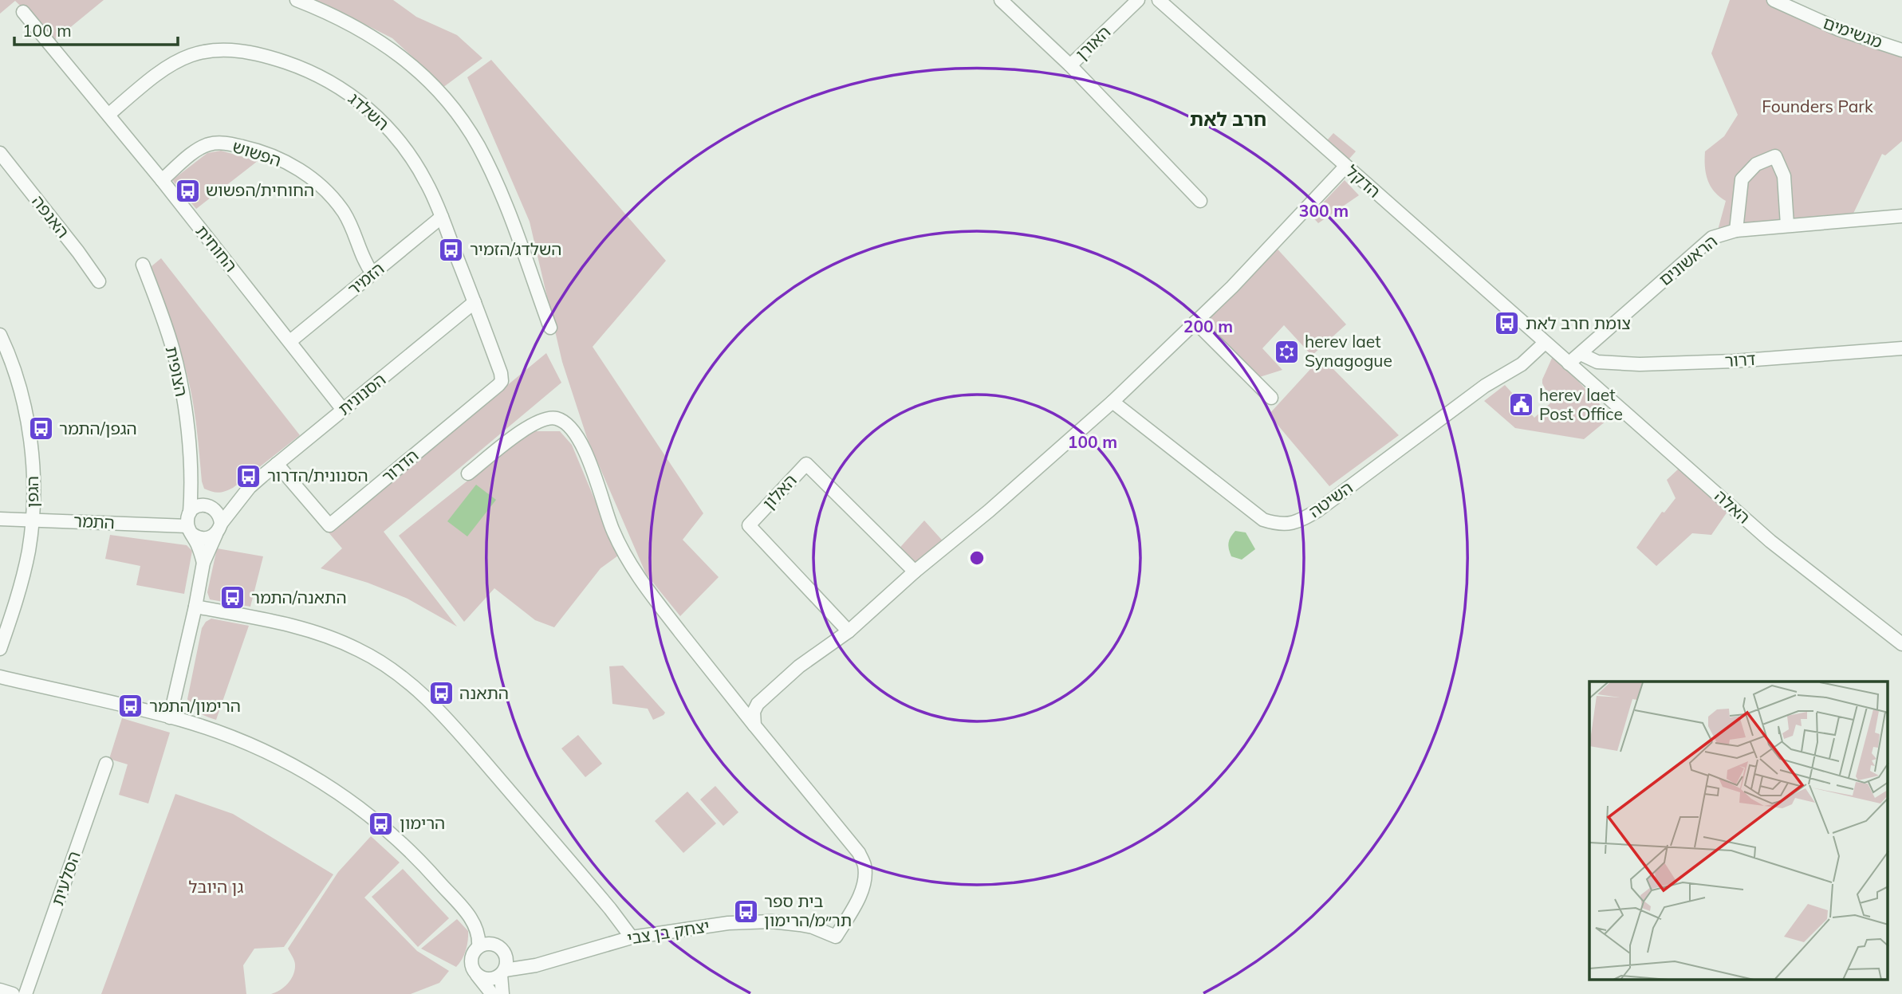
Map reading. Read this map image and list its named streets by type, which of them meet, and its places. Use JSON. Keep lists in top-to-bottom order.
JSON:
{
  "streets": {
    "street": [
      "מגשימים",
      "האורן",
      "השלדג",
      "הפשוש",
      "הדקל",
      "האנפה",
      "החוחית",
      "הראשונים",
      "הזמיר",
      "דרור",
      "הצופית",
      "הסנונית",
      "הדרור",
      "הגפן",
      "האלון",
      "השיטה",
      "האלה",
      "התמר",
      "הסלעית",
      "יצחק בן צבי"
    ]
  },
  "crossings": [
    ["השלדג", "החוחית"],
    ["השלדג", "הזמיר"],
    ["השלדג", "הסנונית"],
    ["השלדג", "הדרור"],
    ["הפשוש", "החוחית"],
    ["הפשוש", "הזמיר"],
    ["הדקל", "הראשונים"],
    ["הדקל", "השיטה"],
    ["הדקל", "האלה"],
    ["החוחית", "הזמיר"],
    ["החוחית", "הסנונית"],
    ["הראשונים", "דרור"],
    ["הראשונים", "האלה"],
    ["הצופית", "הסנונית"],
    ["הצופית", "התמר"],
    ["הסנונית", "הדרור"],
    ["הסנונית", "התמר"],
    ["הגפן", "התמר"]
  ],
  "districts": ["חרב לאת"],
  "parks": ["Founders Park", "גן היובל"],
  "places": {
    "bus stop": [
      "החוחית/הפשוש",
      "השלדג/הזמיר",
      "צומת חרב לאת",
      "הגפן/התמר",
      "הסנונית/הדרור",
      "התאנה/התמר",
      "התאנה",
      "הרימון/התמר",
      "הרימון",
      "בית ספר תר״מ/הרימון"
    ],
    "synagogue": ["herev laet Synagogue"],
    "public building": ["herev laet Post Office"]
  },
  "scale_bar": "100 m",
  "rings": ["300 m", "200 m", "100 m"]
}
